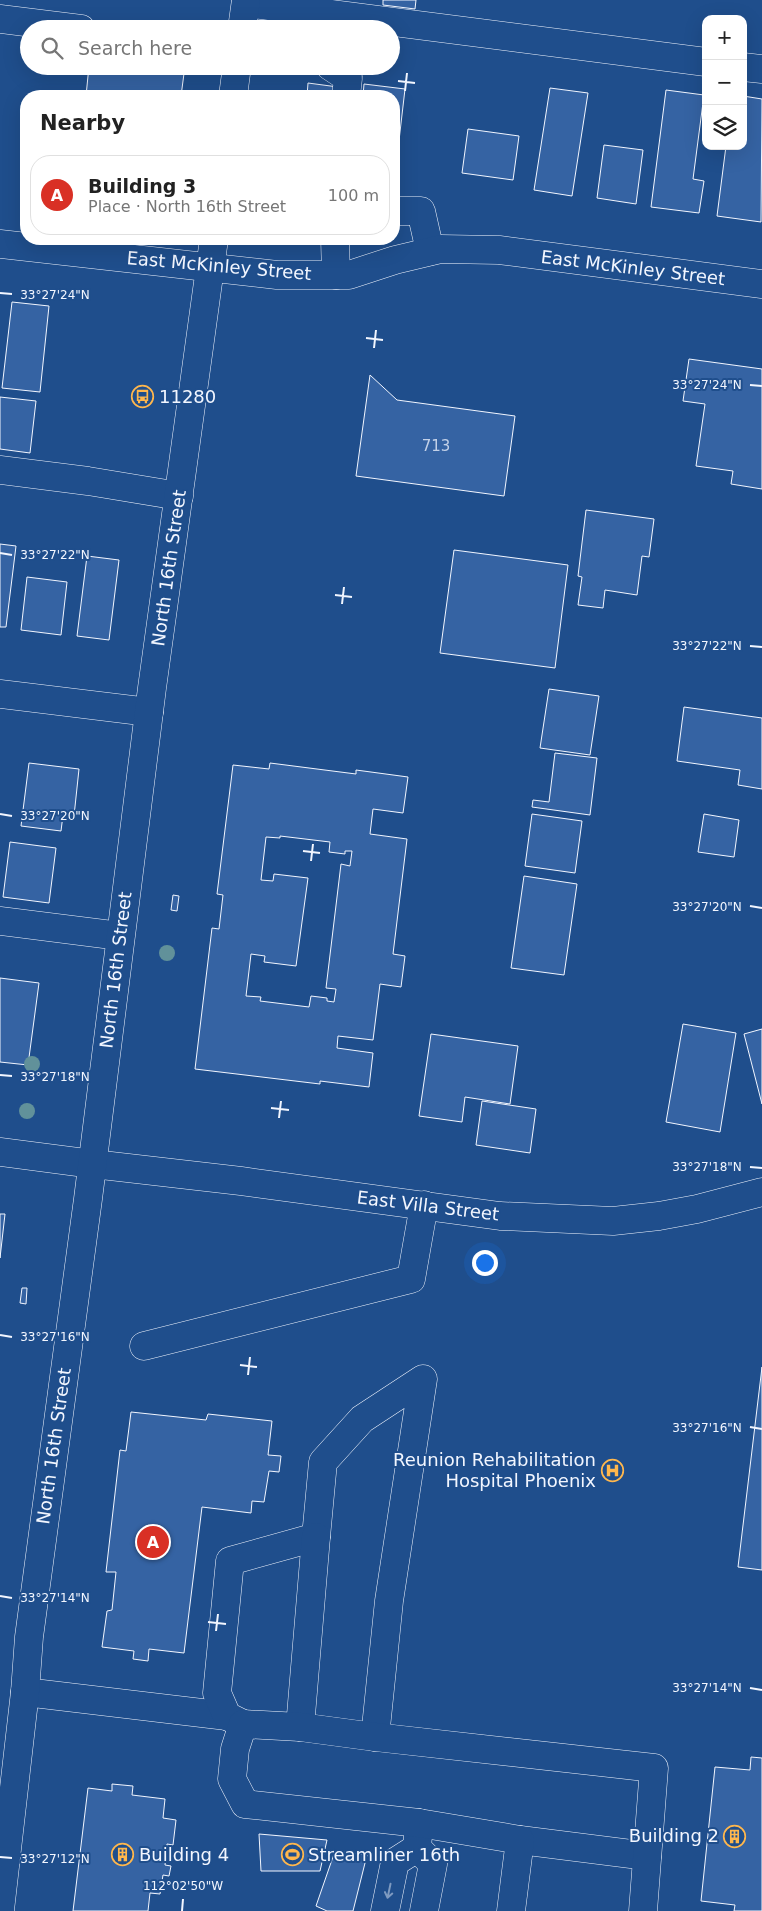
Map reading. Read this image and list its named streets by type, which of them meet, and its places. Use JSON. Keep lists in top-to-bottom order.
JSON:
{
  "streets": {
    "main road": ["East McKinley Street", "North 16th Street", "East Villa Street"]
  },
  "crossings": [
    ["East McKinley Street", "North 16th Street"],
    ["North 16th Street", "East Villa Street"]
  ],
  "places": {
    "bus stop": ["11280"],
    "hospital": ["Reunion Rehabilitation Hospital Phoenix"],
    "building": ["Building 2", "Building 4"],
    "sports": ["Streamliner 16th"]
  },
  "house_numbers": ["713"],
  "page": {
    "map_buttons": ["+", "−"],
    "search": "Search here",
    "heading": "Nearby",
    "list": [
      {
        "mark": "A",
        "name": "Building 3",
        "note": "Place · North 16th Street",
        "value": "100 m"
      }
    ],
    "pins": "A"
  },
  "coordinates": [
    "33°27'24\"N",
    "33°27'22\"N",
    "33°27'20\"N",
    "33°27'18\"N",
    "33°27'16\"N",
    "33°27'14\"N",
    "33°27'12\"N",
    "112°02'50\"W"
  ]
}
